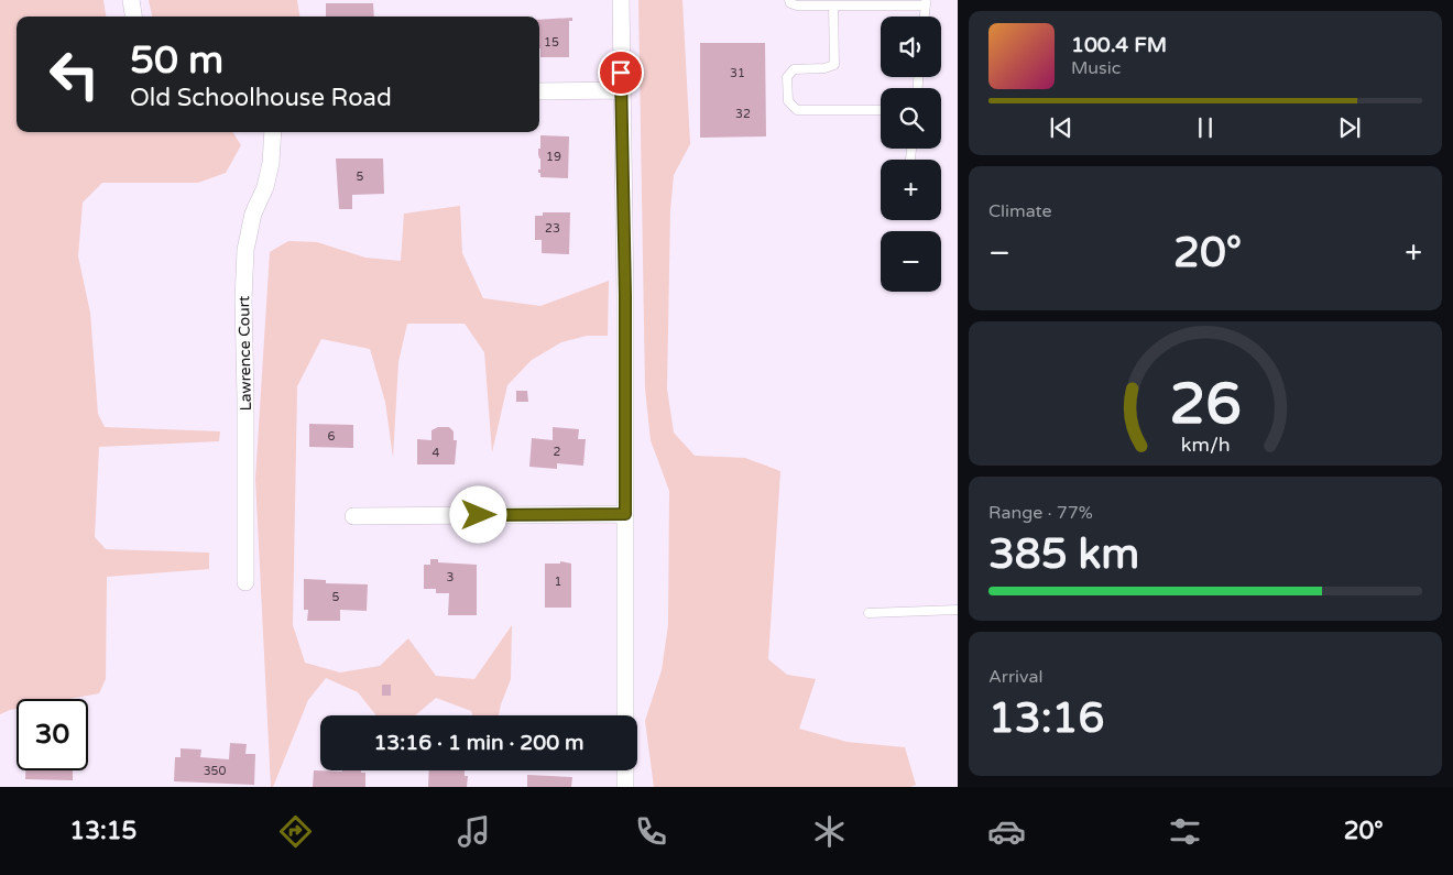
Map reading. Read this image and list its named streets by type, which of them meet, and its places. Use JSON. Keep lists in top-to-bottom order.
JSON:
{
  "streets": {
    "street": ["Lawrence Court"]
  },
  "house_numbers": [
    "15",
    "31",
    "32",
    "19",
    "5",
    "23",
    "6",
    "2",
    "4",
    "3",
    "1",
    "5",
    "350"
  ],
  "page": {
    "map_buttons": ["+", "−"],
    "turn": ["50 m", "Old Schoolhouse Road"],
    "song": ["100.4 FM", "Music"],
    "tile": [
      "Climate",
      ["Range · 77%", "385 km"],
      ["Arrival", "13:16"]
    ],
    "heat": ["−", "20°", "+"],
    "limit": "30",
    "trip": "13:16 · 1 min · 200 m",
    "tabs": ["13:15", "20°"],
    "gauge": ["26", "km/h"]
  }
}
